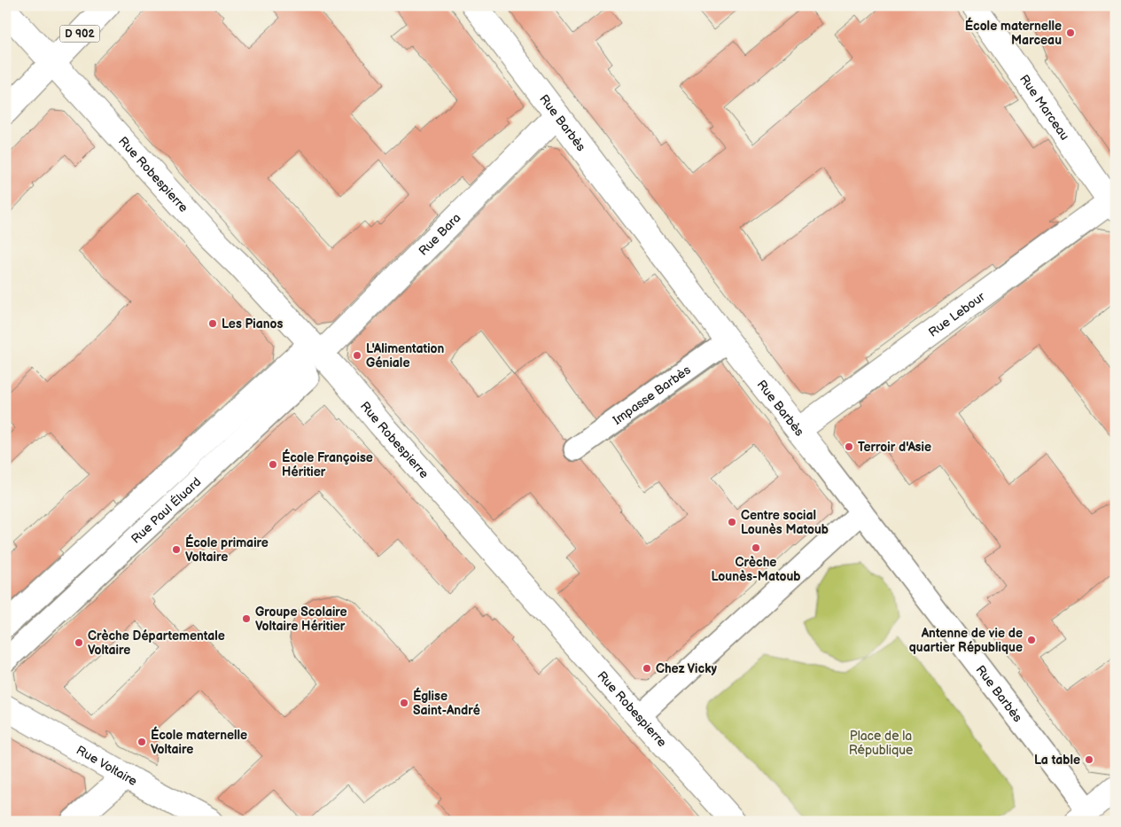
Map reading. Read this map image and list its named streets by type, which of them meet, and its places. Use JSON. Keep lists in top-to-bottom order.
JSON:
{
  "streets": {
    "street": [
      "D 902",
      "Rue Marceau",
      "Rue Barbès",
      "Rue Robespierre",
      "Rue Bara",
      "Rue Lebour",
      "Impasse Barbès",
      "Rue Paul Éluard",
      "Rue Voltaire"
    ]
  },
  "crossings": [
    ["D 902", "Rue Robespierre"],
    ["Rue Marceau", "Rue Lebour"],
    ["Rue Barbès", "Rue Bara"],
    ["Rue Barbès", "Rue Lebour"],
    ["Rue Barbès", "Impasse Barbès"],
    ["Rue Robespierre", "Rue Bara"],
    ["Rue Robespierre", "Rue Paul Éluard"],
    ["Rue Bara", "Rue Paul Éluard"]
  ],
  "parks": ["Place de la République"],
  "places": [
    "École maternelle Marceau",
    "Les Pianos",
    "L'Alimentation Géniale",
    "Terroir d'Asie",
    "École Françoise Héritier",
    "Centre social Lounès Matoub",
    "Crèche Lounès-Matoub",
    "École primaire Voltaire",
    "Groupe Scolaire Voltaire Héritier",
    "Antenne de vie de quartier République",
    "Crèche Départementale Voltaire",
    "Chez Vicky",
    "Église Saint-André",
    "École maternelle Voltaire",
    "La table"
  ]
}
